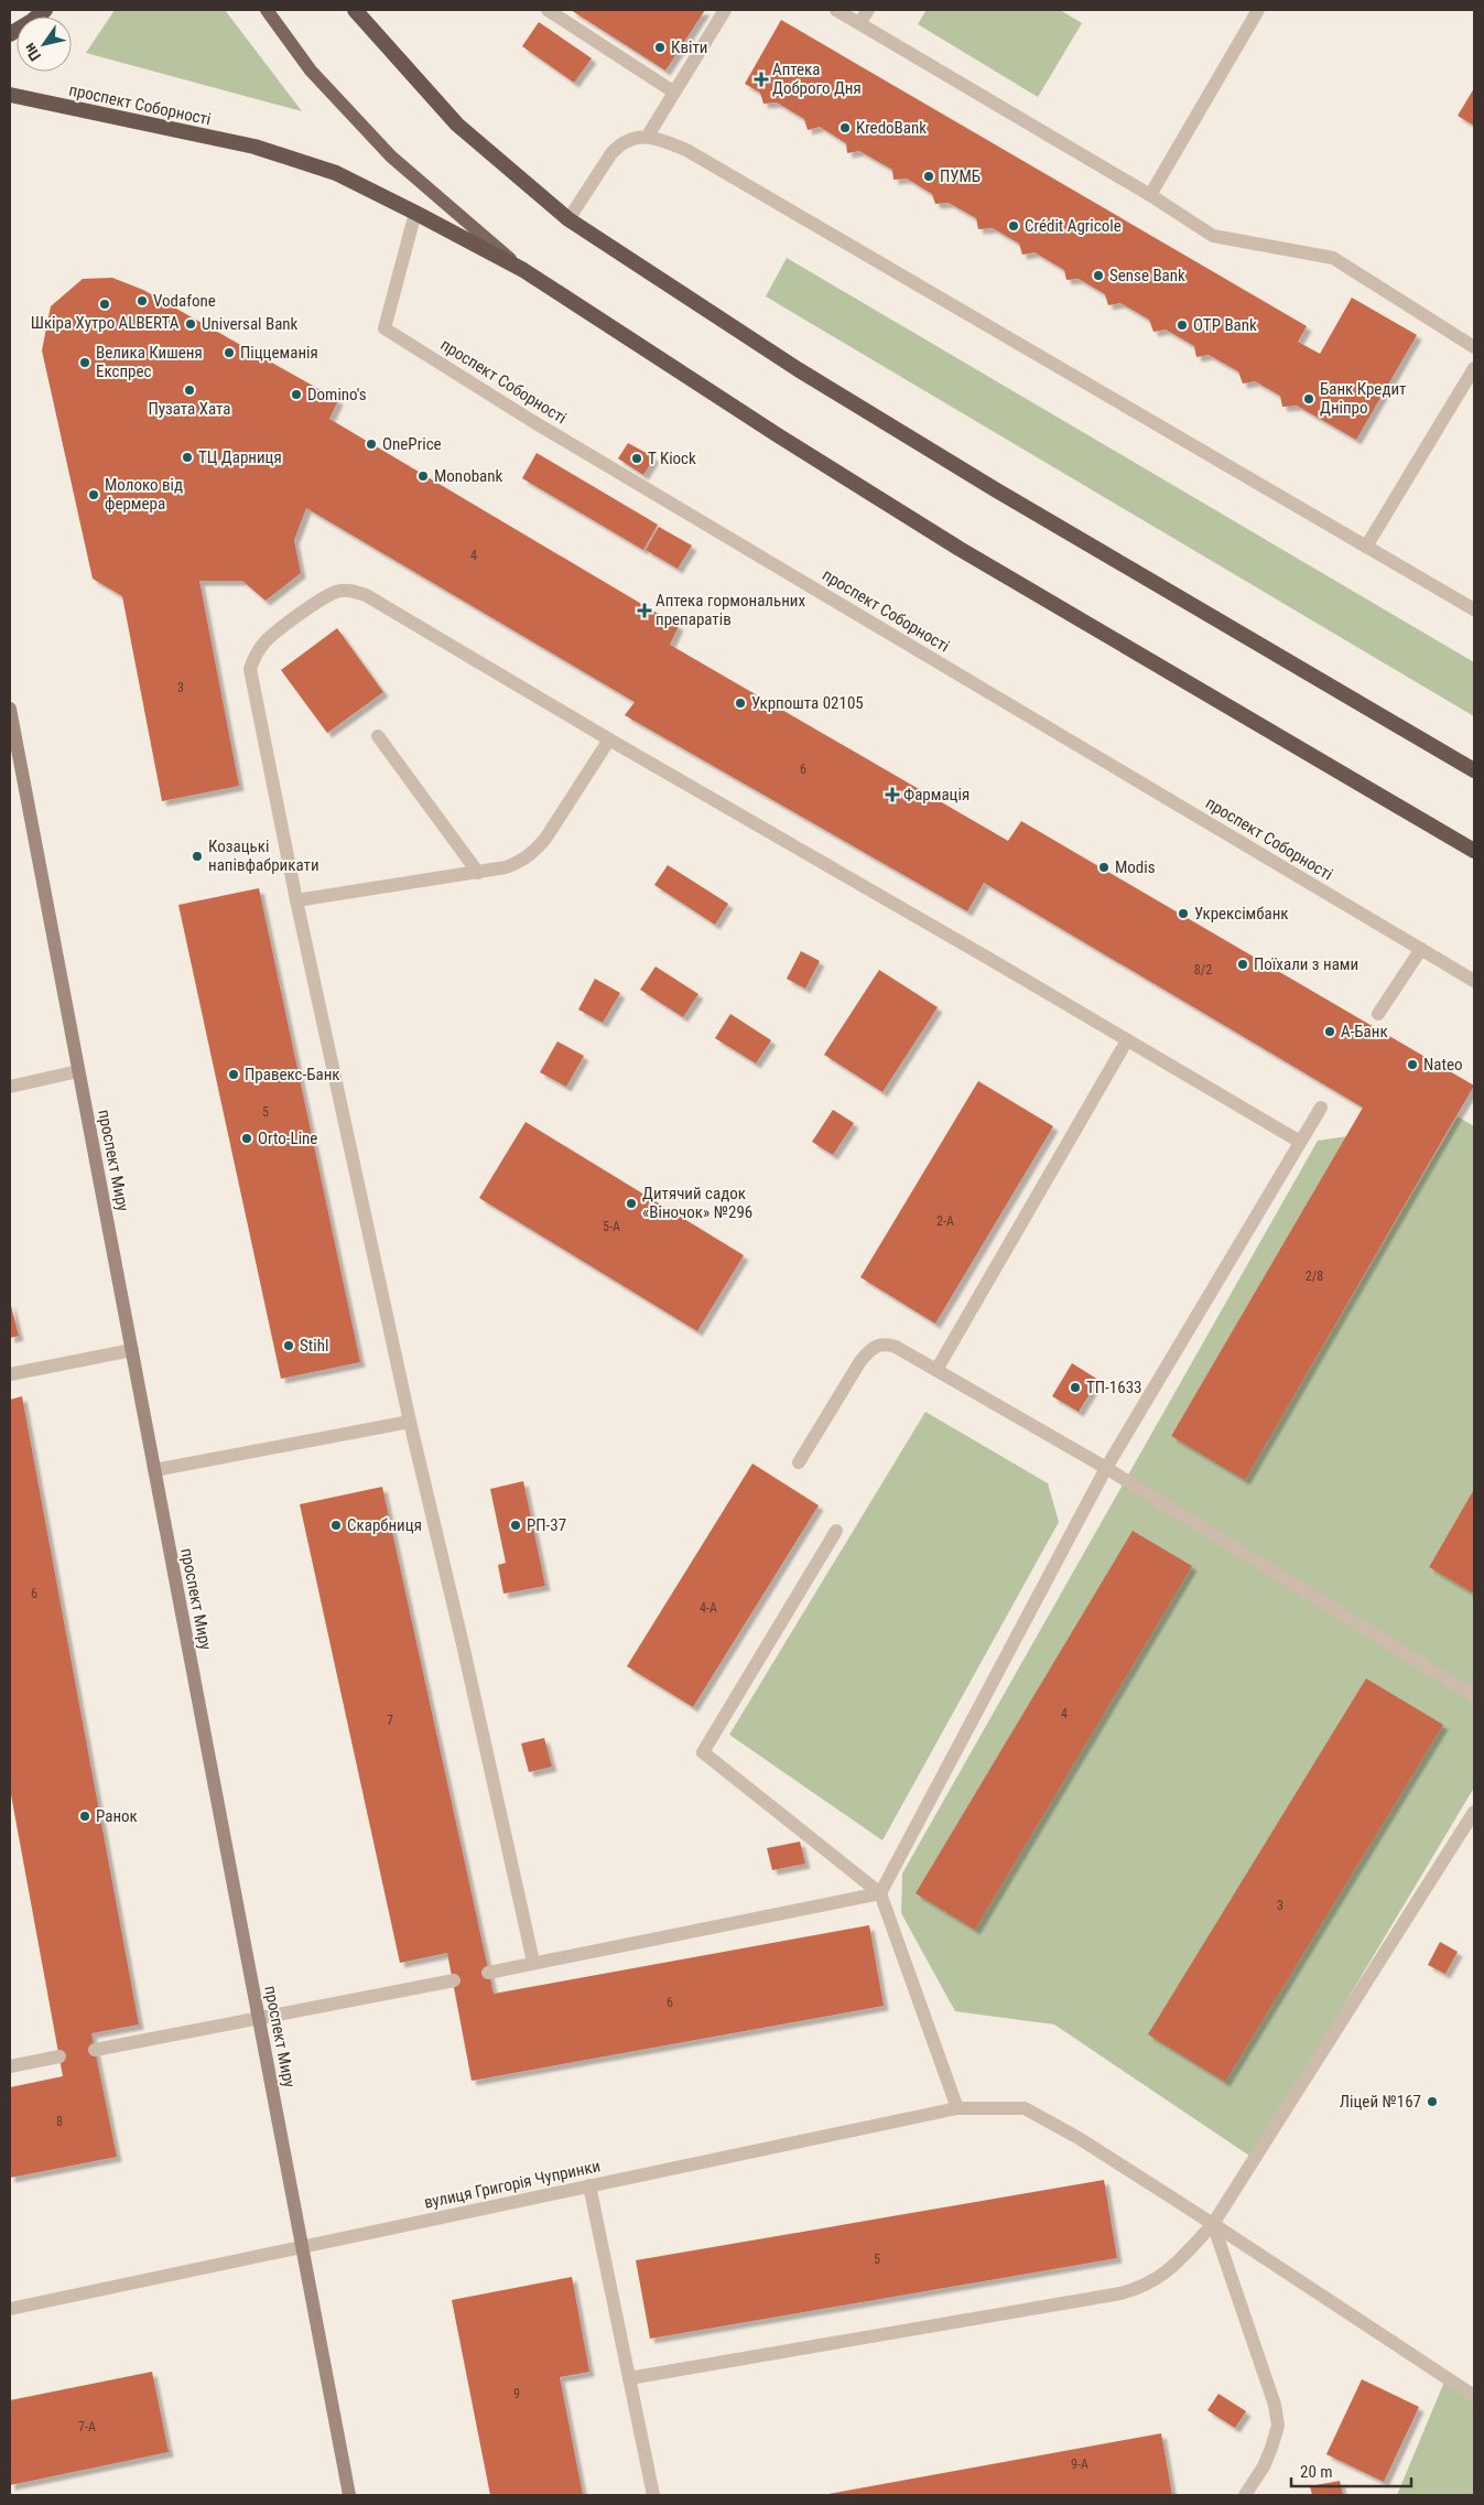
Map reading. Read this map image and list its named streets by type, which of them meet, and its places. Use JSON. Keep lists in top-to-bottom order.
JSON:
{
  "streets": {
    "highway": ["проспект Соборності"],
    "main road": ["проспект Миру"],
    "street": ["вулиця Григорія Чупринки"]
  },
  "crossings": [
    ["проспект Миру", "вулиця Григорія Чупринки"]
  ],
  "places": {
    "other": [
      "Квіти",
      "KredoBank",
      "ПУМБ",
      "Crédit Agricole",
      "Sense Bank",
      "Vodafone",
      "Шкіра Хутро ALBERTA",
      "Universal Bank",
      "OTP Bank",
      "Піццеманія",
      "Велика Кишеня Експрес",
      "Пузата Хата",
      "Domino's",
      "Банк Кредит Дніпро",
      "OnePrice",
      "ТЦ Дарниця",
      "T Kiock",
      "Monobank",
      "Молоко від фермера",
      "Укрпошта 02105",
      "Козацькі напівфабрикати",
      "Modis",
      "Укрексімбанк",
      "Поїхали з нами",
      "А-Банк",
      "Nateo",
      "Правекс-Банк",
      "Orto-Line",
      "Дитячий садок «Віночок» №296",
      "Stihl",
      "ТП-1633",
      "Скарбниця",
      "РП-37",
      "Ранок",
      "Ліцей №167"
    ],
    "health": ["Аптека Доброго Дня", "Аптека гормональних препаратів", "Фармація"]
  },
  "house_numbers": [
    "4",
    "3",
    "6",
    "8/2",
    "5",
    "2-А",
    "5-А",
    "2/8",
    "6",
    "4-А",
    "4",
    "7",
    "3",
    "6",
    "8",
    "5",
    "9",
    "7-А",
    "9-А"
  ],
  "scale_bar": "20 m",
  "north": "bottom left"
}
